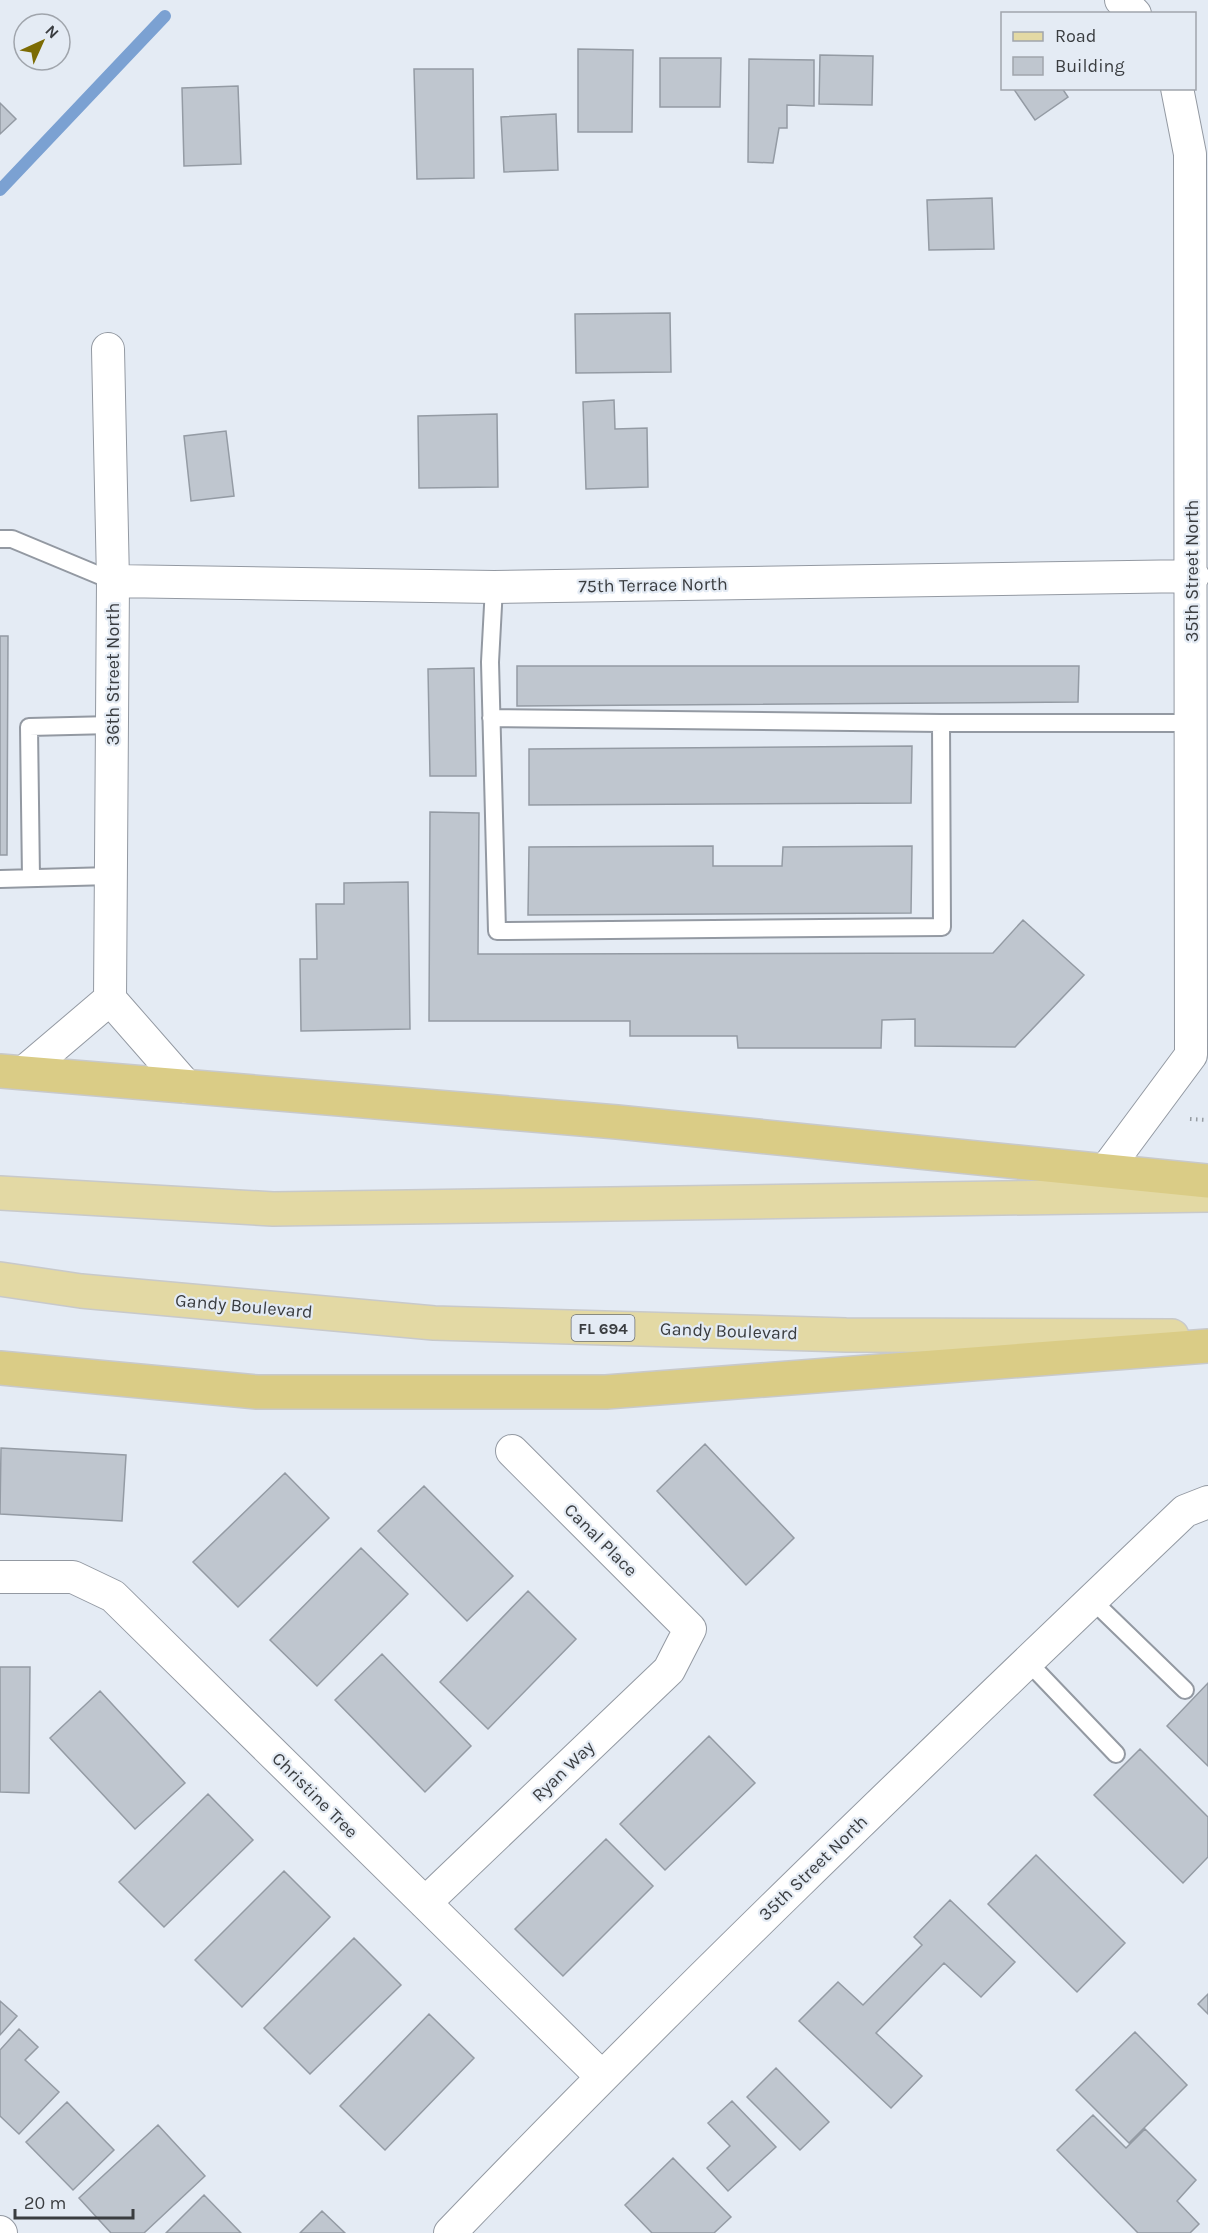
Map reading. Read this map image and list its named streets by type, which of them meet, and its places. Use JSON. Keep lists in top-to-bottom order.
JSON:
{
  "streets": {
    "main road": ["Gandy Boulevard", "FL 694"],
    "street": [
      "35th Street North",
      "75th Terrace North",
      "36th Street North",
      "Canal Place",
      "Ryan Way",
      "Christine Tree"
    ]
  },
  "crossings": [
    ["35th Street North", "75th Terrace North"],
    ["35th Street North", "Christine Tree"],
    ["75th Terrace North", "36th Street North"],
    ["Canal Place", "Ryan Way"],
    ["Ryan Way", "Christine Tree"]
  ],
  "legend": ["Road", "Building"],
  "scale_bar": "20 m",
  "north": "top right"
}
